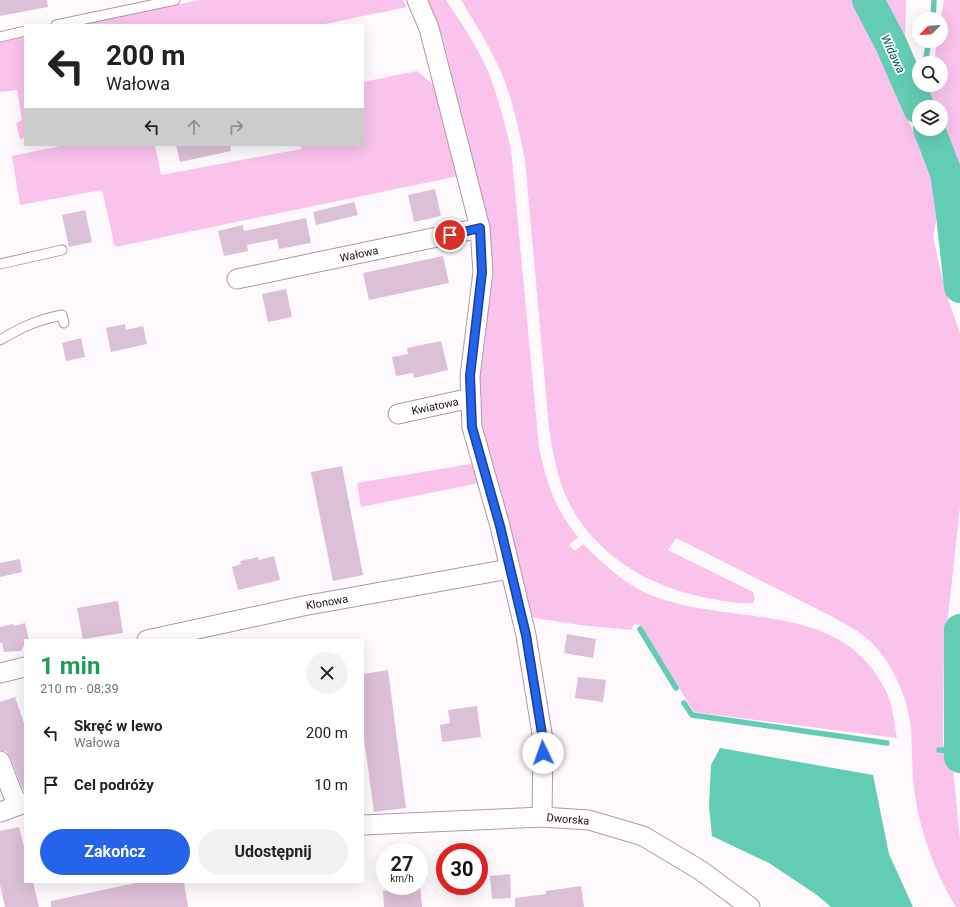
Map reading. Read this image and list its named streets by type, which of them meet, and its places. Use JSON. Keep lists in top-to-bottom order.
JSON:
{
  "streets": {
    "street": [
      "Wałowa",
      "Kwiatowa",
      "Klonowa",
      "Dworska"
    ]
  },
  "water": ["Widawa"],
  "north": "bottom left",
  "page": {
    "turn": ["200 m", "Wałowa"],
    "heading": ["1 min", "210 m · 08:39"],
    "list": [
      {
        "name": "Skręć w lewo",
        "note": "Wałowa",
        "value": "200 m"
      },
      {
        "name": "Cel podróży",
        "value": "10 m"
      }
    ],
    "buttons": ["Zakończ", "Udostępnij"],
    "speed": "27 km/h",
    "limit": "30"
  }
}
